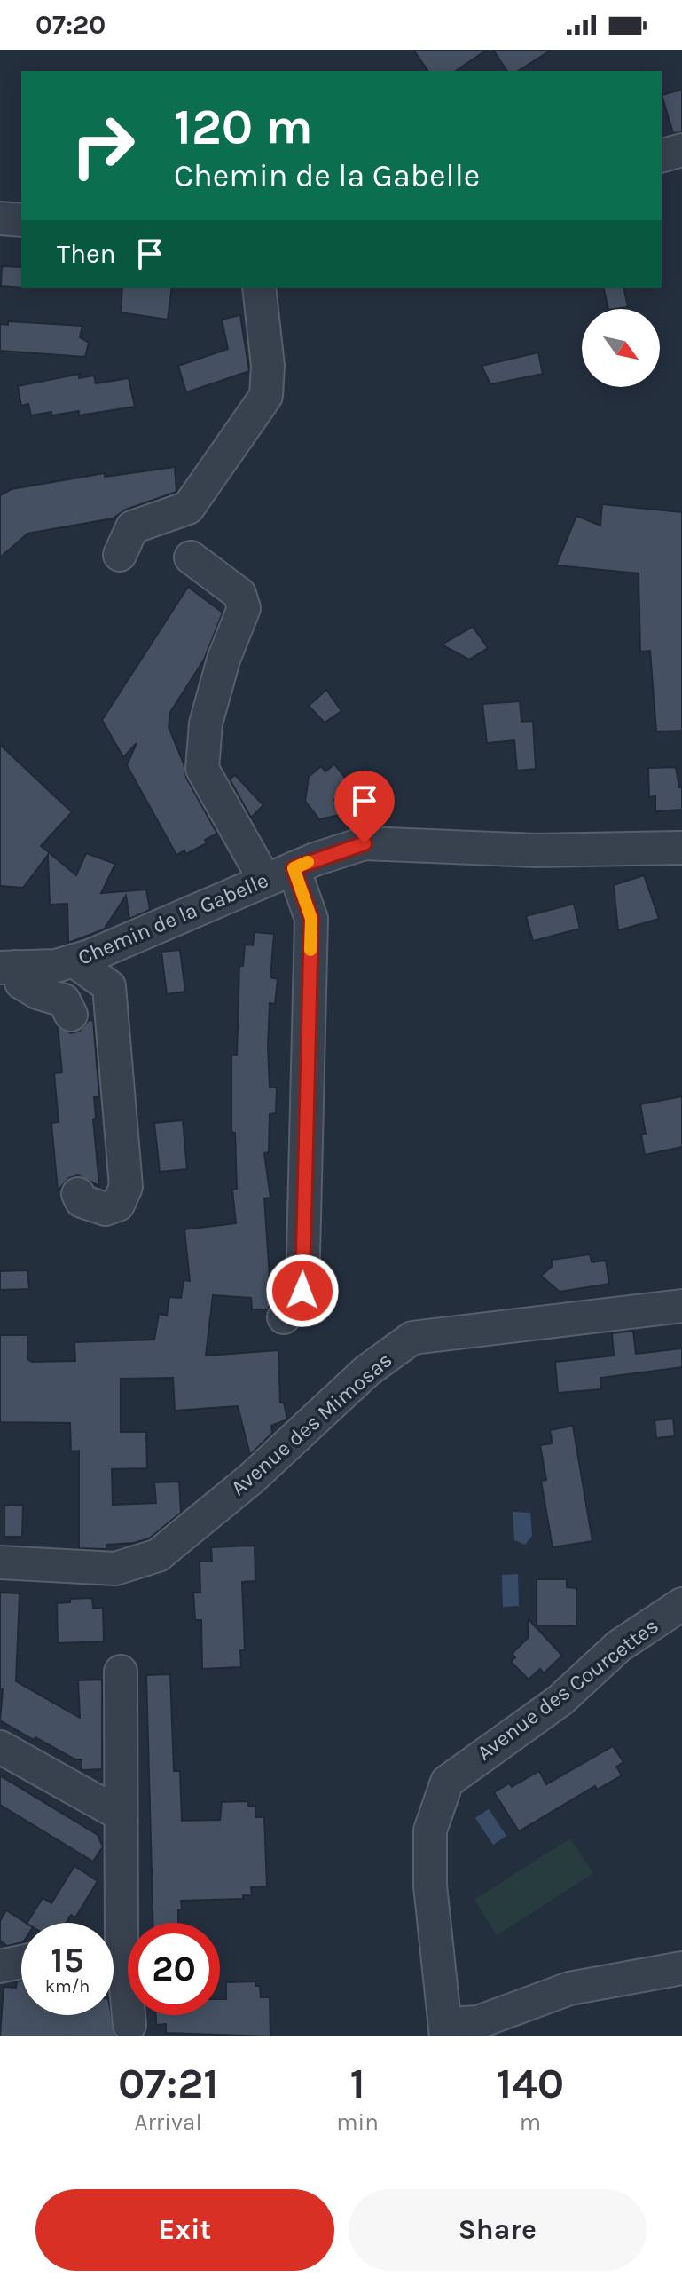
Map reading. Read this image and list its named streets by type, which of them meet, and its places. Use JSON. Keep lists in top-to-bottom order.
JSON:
{
  "streets": {
    "street": ["Chemin de la Gabelle", "Avenue des Mimosas", "Avenue des Courcettes"]
  },
  "north": "bottom right",
  "page": {
    "status": "07:20",
    "turn": ["120 m", "Chemin de la Gabelle"],
    "then": "Then",
    "speed": "15 km/h",
    "limit": "20",
    "eta": [
      "07:21",
      "Arrival",
      "1",
      "min",
      "140",
      "m"
    ],
    "buttons": ["Exit", "Share"]
  }
}
